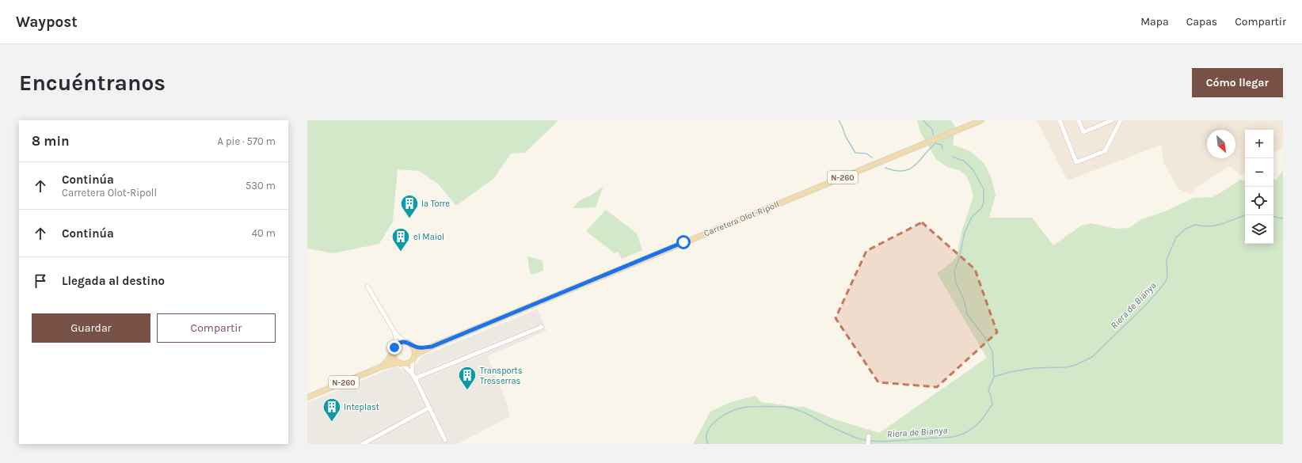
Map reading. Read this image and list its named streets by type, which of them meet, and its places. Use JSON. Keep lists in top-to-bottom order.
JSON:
{
  "streets": {
    "main road": ["N-260", "Carretera Olot-Ripoll"]
  },
  "crossings": [
    ["N-260", "Carretera Olot-Ripoll"]
  ],
  "water": ["Riera de Bianya"],
  "places": {
    "building": [
      "la Torre",
      "el Maiol",
      "Transports Tresserras",
      "Inteplast"
    ]
  },
  "north": "bottom right",
  "page": {
    "header": "Waypost",
    "nav": ["Mapa", "Capas", "Compartir"],
    "buttons": [
      "Cómo llegar",
      ["Guardar", "Compartir"]
    ],
    "title": "Encuéntranos",
    "heading": ["8 min", "A pie · 570 m"],
    "map_buttons": ["+", "−"],
    "list": [
      ["Continúa", "Carretera Olot-Ripoll", "530 m"],
      ["Continúa", "40 m"],
      "Llegada al destino"
    ]
  }
}
